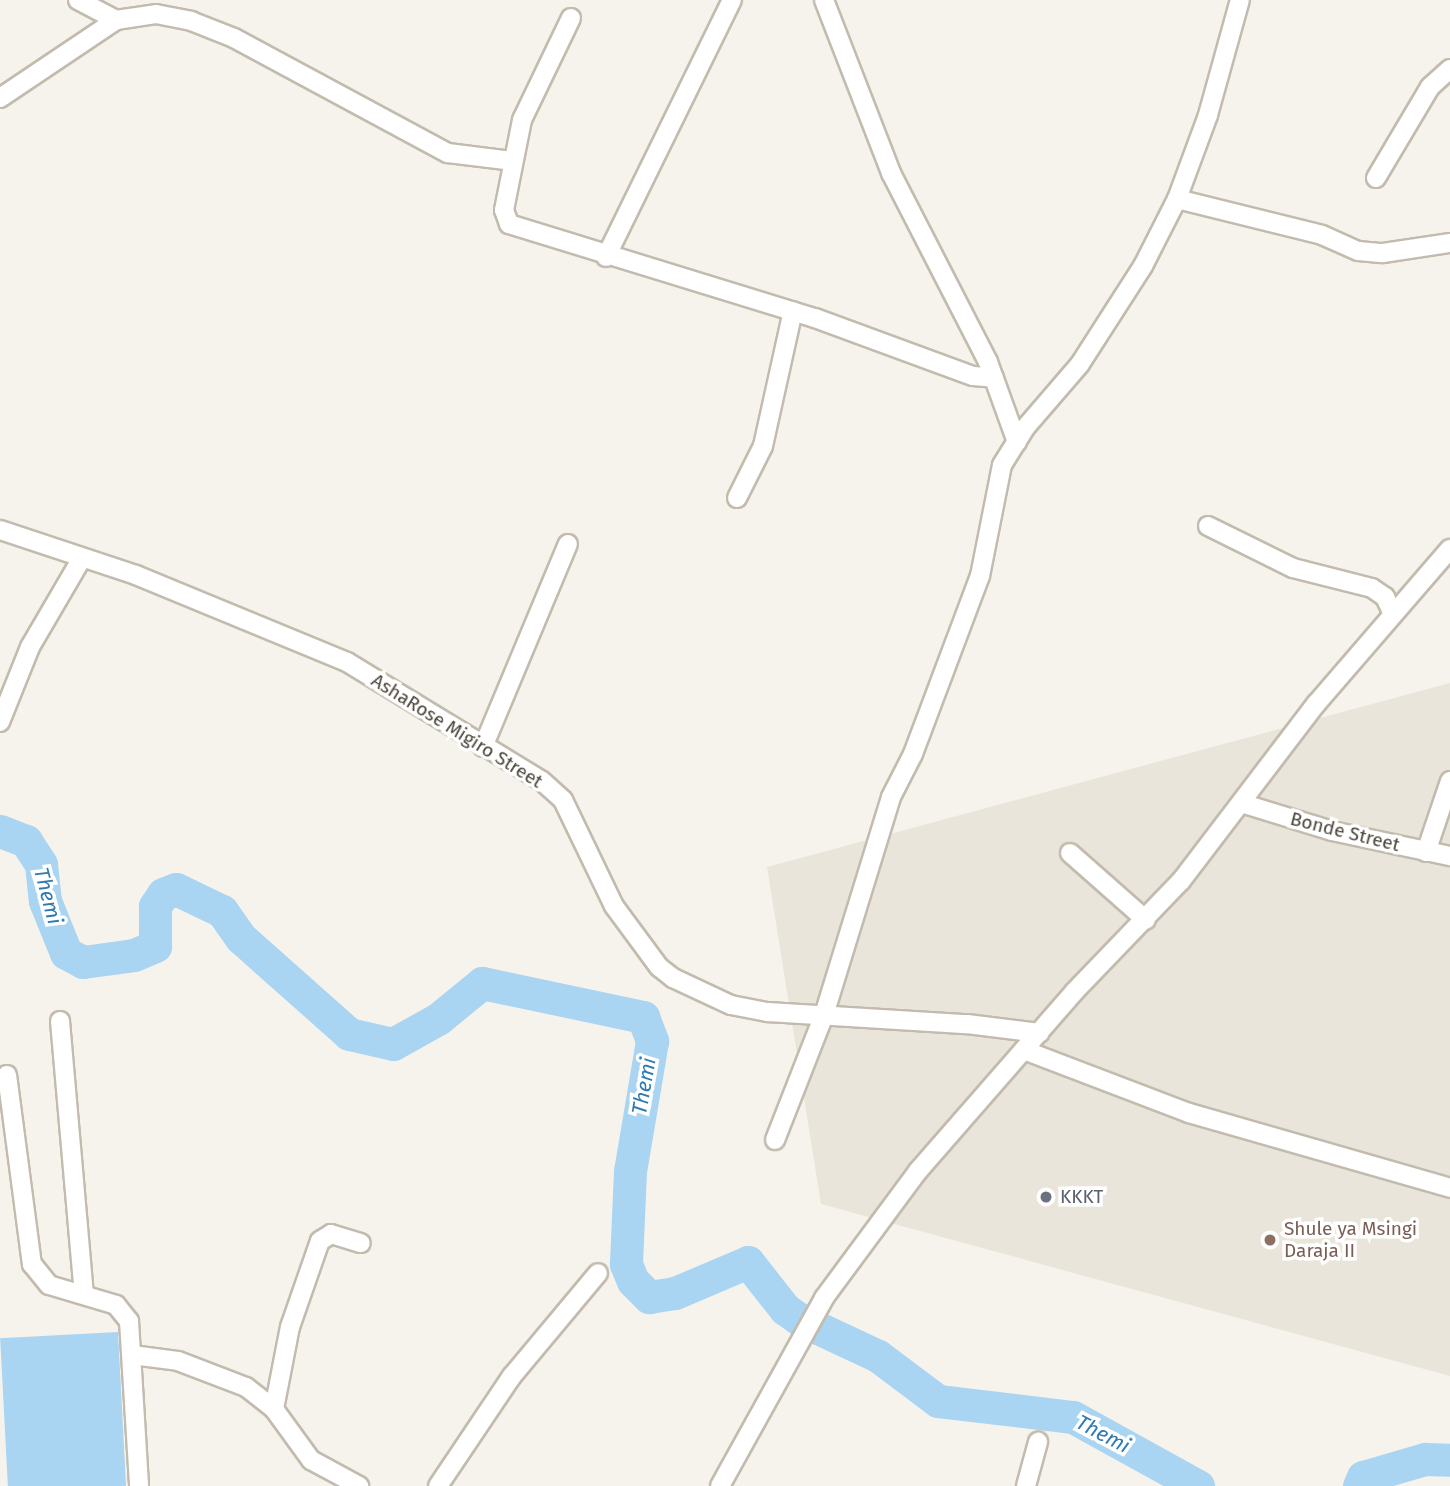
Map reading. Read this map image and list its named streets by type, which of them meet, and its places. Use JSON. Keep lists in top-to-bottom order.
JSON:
{
  "streets": {
    "street": ["AshaRose Migiro Street", "Bonde Street"]
  },
  "water": ["Themi"],
  "places": ["KKKT", "Shule ya Msingi Daraja II"]
}
